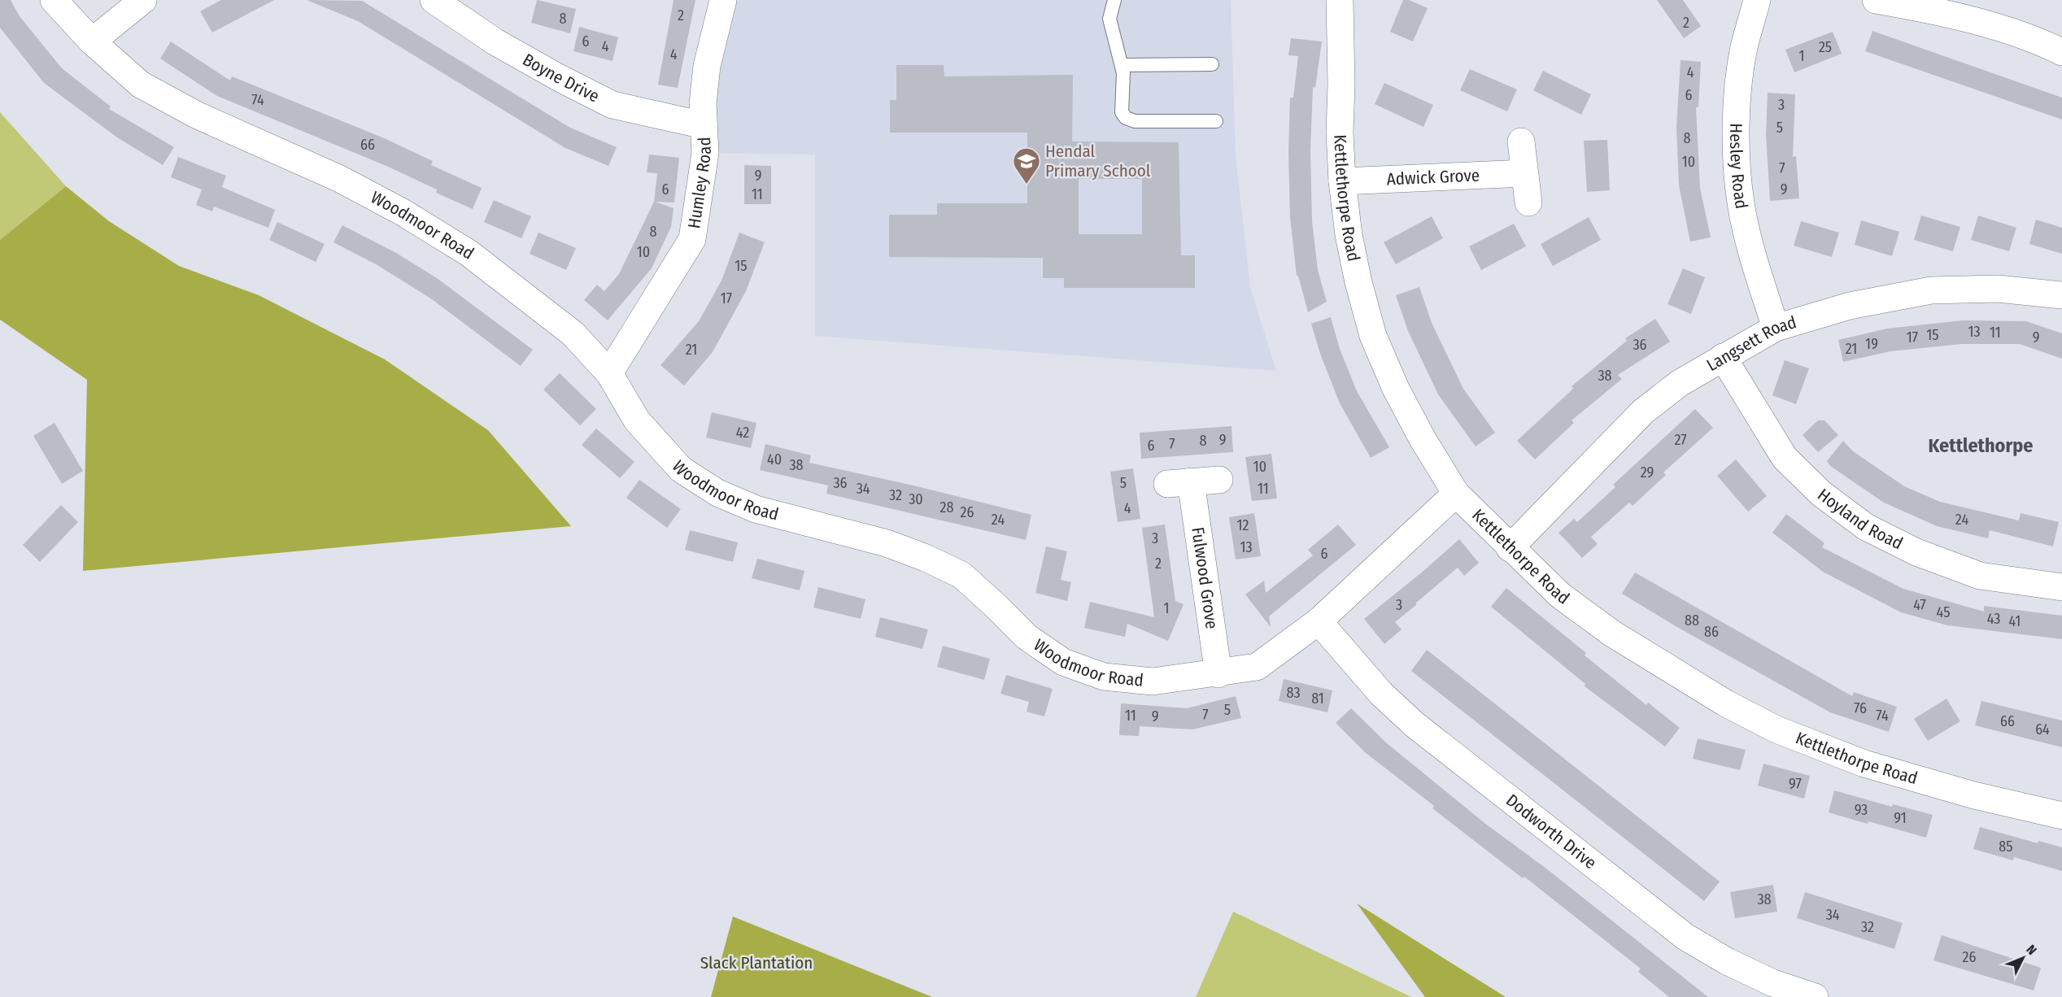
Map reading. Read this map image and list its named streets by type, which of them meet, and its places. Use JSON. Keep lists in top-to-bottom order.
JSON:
{
  "streets": {
    "street": [
      "Boyne Drive",
      "Hesley Road",
      "Adwick Grove",
      "Humley Road",
      "Kettlethorpe Road",
      "Woodmoor Road",
      "Langsett Road",
      "Hoyland Road",
      "Fulwood Grove",
      "Dodworth Drive"
    ]
  },
  "crossings": [
    ["Boyne Drive", "Humley Road"],
    ["Hesley Road", "Langsett Road"],
    ["Adwick Grove", "Kettlethorpe Road"],
    ["Humley Road", "Woodmoor Road"],
    ["Kettlethorpe Road", "Woodmoor Road"],
    ["Kettlethorpe Road", "Langsett Road"],
    ["Woodmoor Road", "Fulwood Grove"],
    ["Woodmoor Road", "Dodworth Drive"],
    ["Langsett Road", "Hoyland Road"]
  ],
  "districts": ["Kettlethorpe"],
  "parks": ["Slack Plantation"],
  "places": {
    "school or university": ["Hendal Primary School"]
  },
  "house_numbers": [
    "2",
    "8",
    "2",
    "6",
    "4",
    "25",
    "4",
    "1",
    "4",
    "6",
    "74",
    "3",
    "5",
    "8",
    "66",
    "10",
    "7",
    "9",
    "6",
    "9",
    "11",
    "8",
    "10",
    "15",
    "17",
    "13",
    "11",
    "15",
    "17",
    "9",
    "19",
    "36",
    "21",
    "21",
    "38",
    "42",
    "9",
    "27",
    "8",
    "7",
    "6",
    "40",
    "38",
    "10",
    "29",
    "36",
    "5",
    "34",
    "11",
    "32",
    "30",
    "28",
    "4",
    "26",
    "24",
    "24",
    "12",
    "3",
    "13",
    "6",
    "2",
    "3",
    "47",
    "1",
    "45",
    "43",
    "88",
    "41",
    "86",
    "83",
    "81",
    "76",
    "5",
    "7",
    "11",
    "74",
    "9",
    "66",
    "64",
    "97",
    "93",
    "91",
    "85",
    "38",
    "34",
    "32",
    "26"
  ],
  "north": "top right"
}
